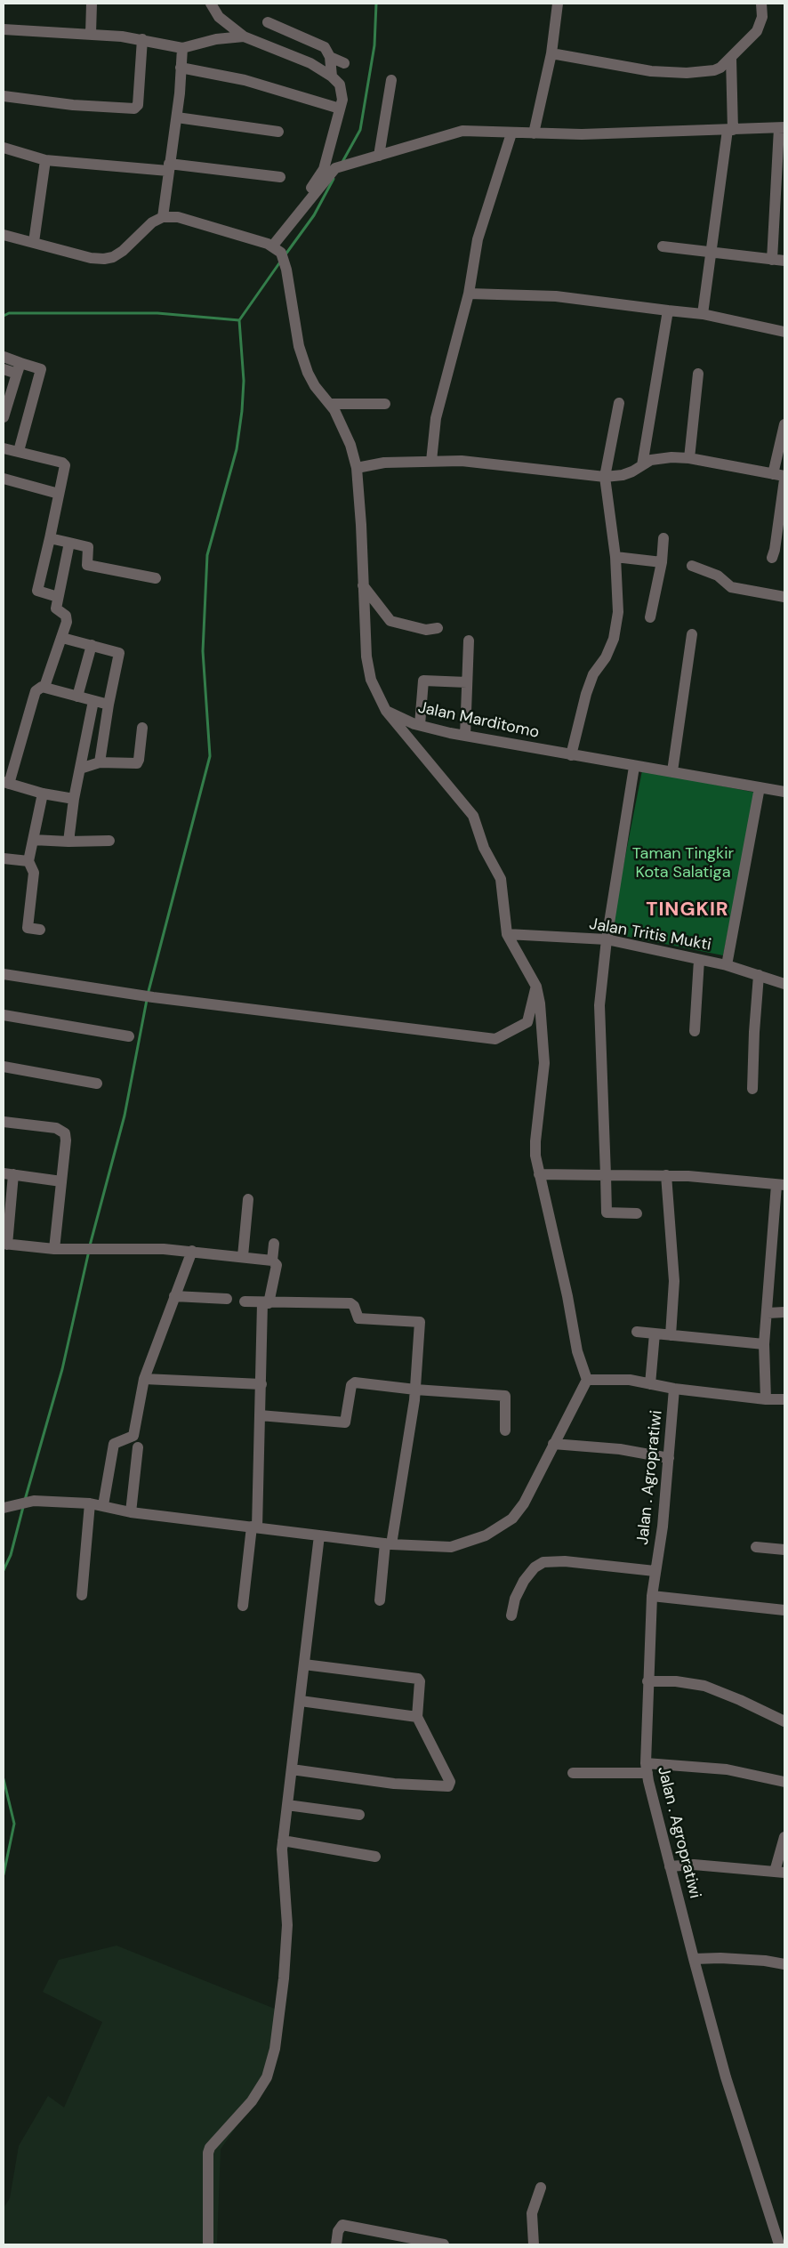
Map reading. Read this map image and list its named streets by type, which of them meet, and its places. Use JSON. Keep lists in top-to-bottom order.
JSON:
{
  "streets": {
    "street": ["Jalan Marditomo", "Jalan Tritis Mukti", "Jalan . Agropratiwi"]
  },
  "districts": ["TINGKIR"],
  "parks": ["Taman Tingkir Kota Salatiga"]
}
